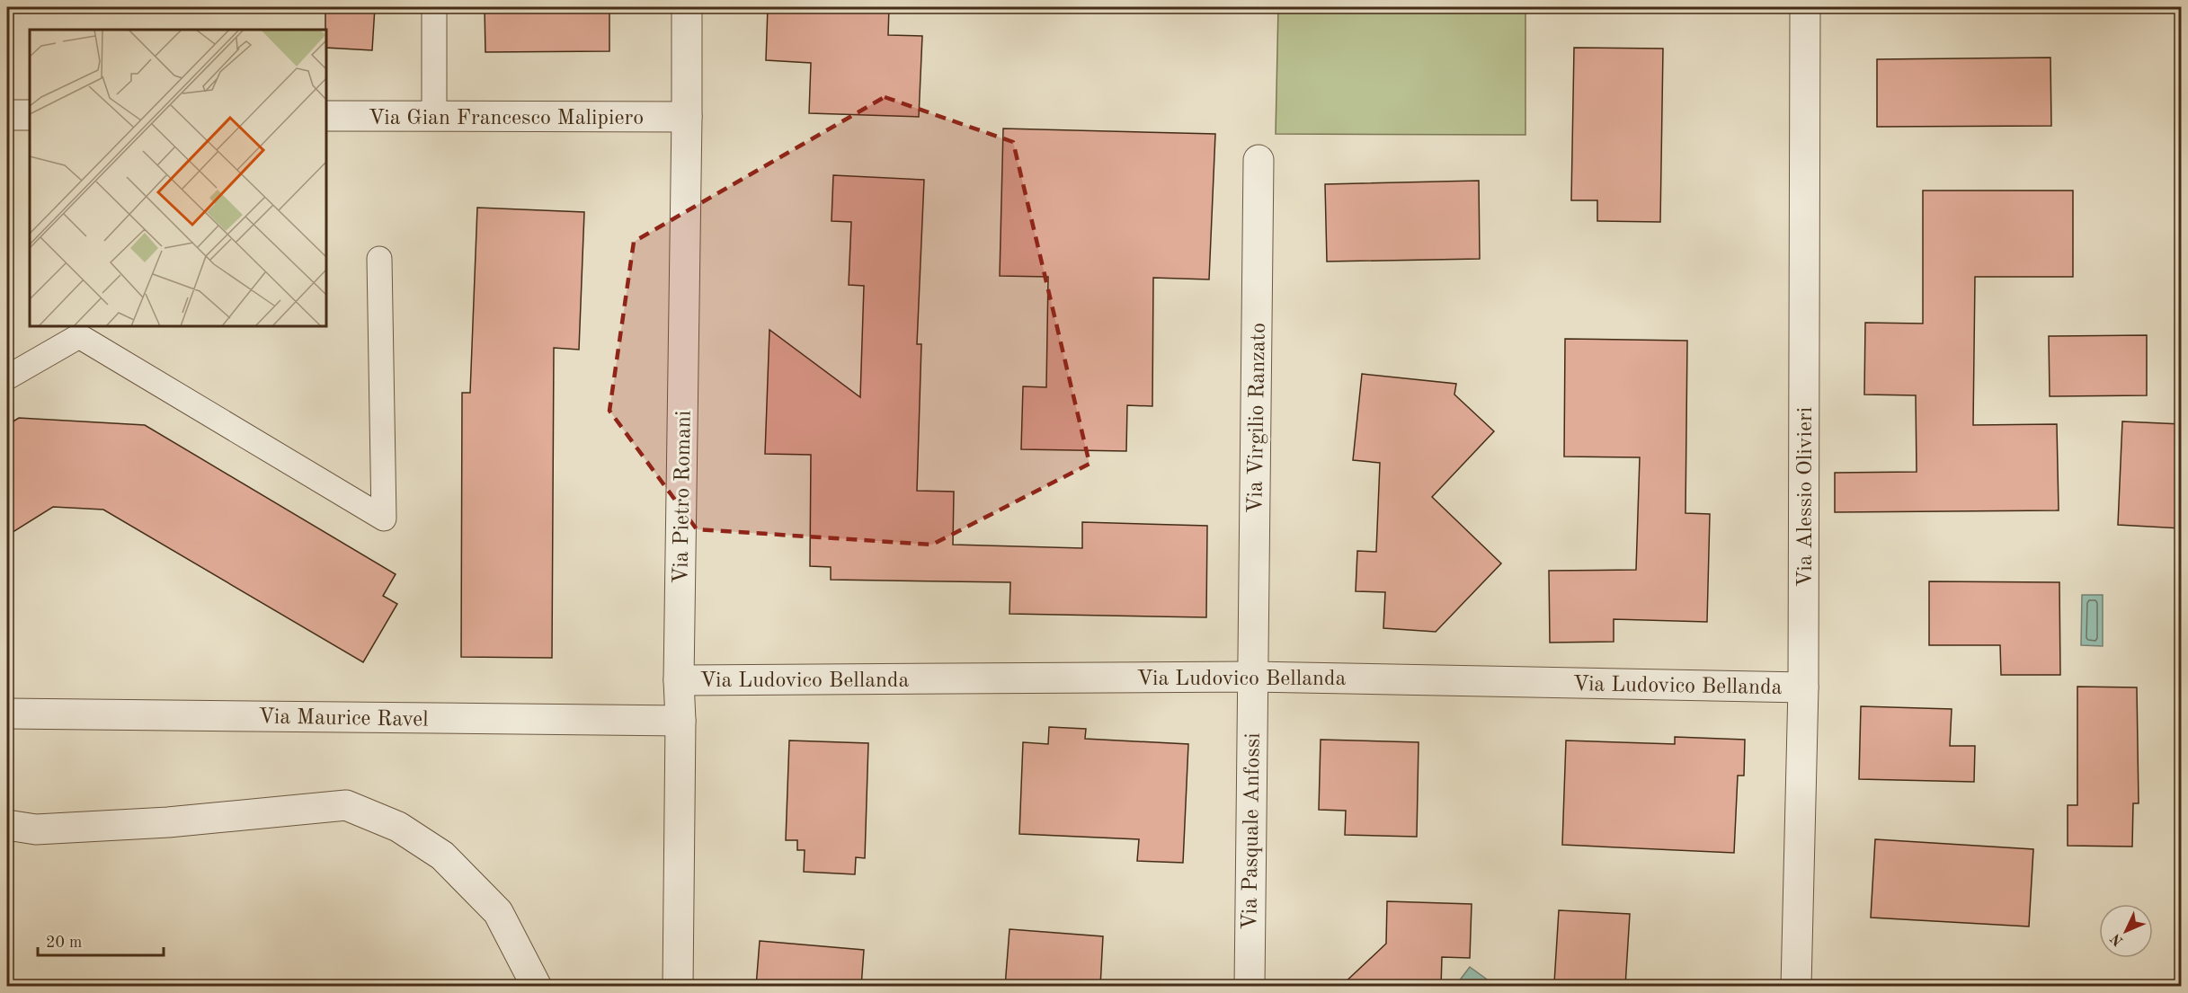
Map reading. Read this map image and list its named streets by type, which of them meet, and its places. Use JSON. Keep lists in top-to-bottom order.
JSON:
{
  "streets": {
    "street": [
      "Via Gian Francesco Malipiero",
      "Via Virgilio Ranzato",
      "Via Pietro Romani",
      "Via Alessio Olivieri",
      "Via Ludovico Bellanda",
      "Via Maurice Ravel",
      "Via Pasquale Anfossi"
    ]
  },
  "crossings": [
    ["Via Gian Francesco Malipiero", "Via Pietro Romani"],
    ["Via Virgilio Ranzato", "Via Ludovico Bellanda"],
    ["Via Virgilio Ranzato", "Via Pasquale Anfossi"],
    ["Via Pietro Romani", "Via Ludovico Bellanda"],
    ["Via Pietro Romani", "Via Maurice Ravel"],
    ["Via Alessio Olivieri", "Via Ludovico Bellanda"],
    ["Via Ludovico Bellanda", "Via Pasquale Anfossi"]
  ],
  "scale_bar": "20 m",
  "north": "bottom left"
}
